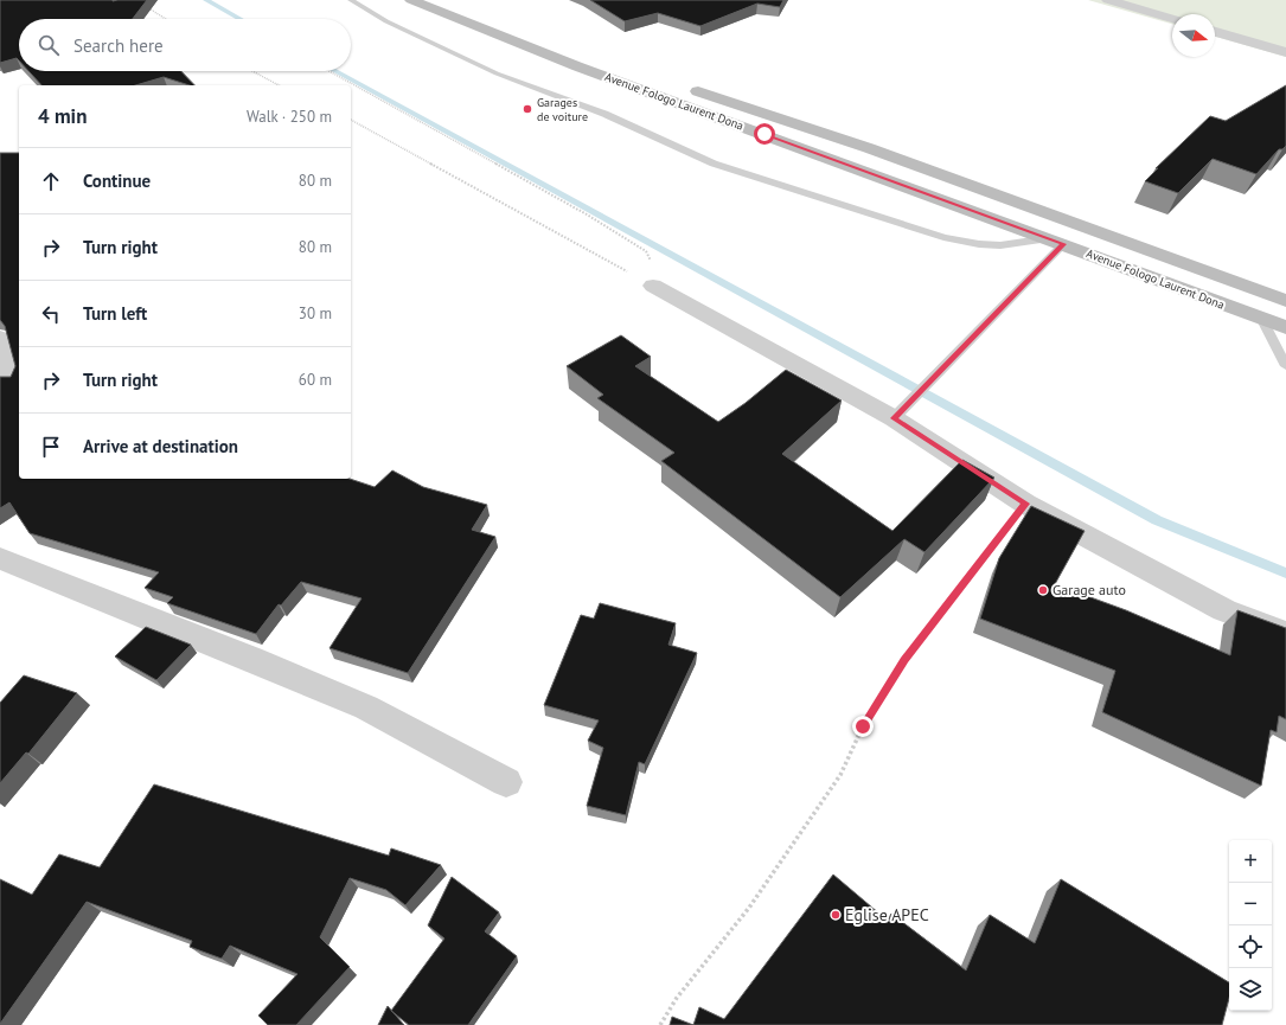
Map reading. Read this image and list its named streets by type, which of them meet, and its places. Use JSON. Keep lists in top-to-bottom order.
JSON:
{
  "streets": {
    "main road": ["Avenue Fologo Laurent Dona"]
  },
  "places": ["Garages de voiture", "Garage auto", "Eglise APEC"],
  "north": "right",
  "page": {
    "search": "Search here",
    "heading": ["4 min", "Walk · 250 m"],
    "list": [
      ["Continue", "80 m"],
      ["Turn right", "80 m"],
      ["Turn left", "30 m"],
      ["Turn right", "60 m"],
      "Arrive at destination"
    ],
    "map_buttons": ["+", "−"]
  }
}
